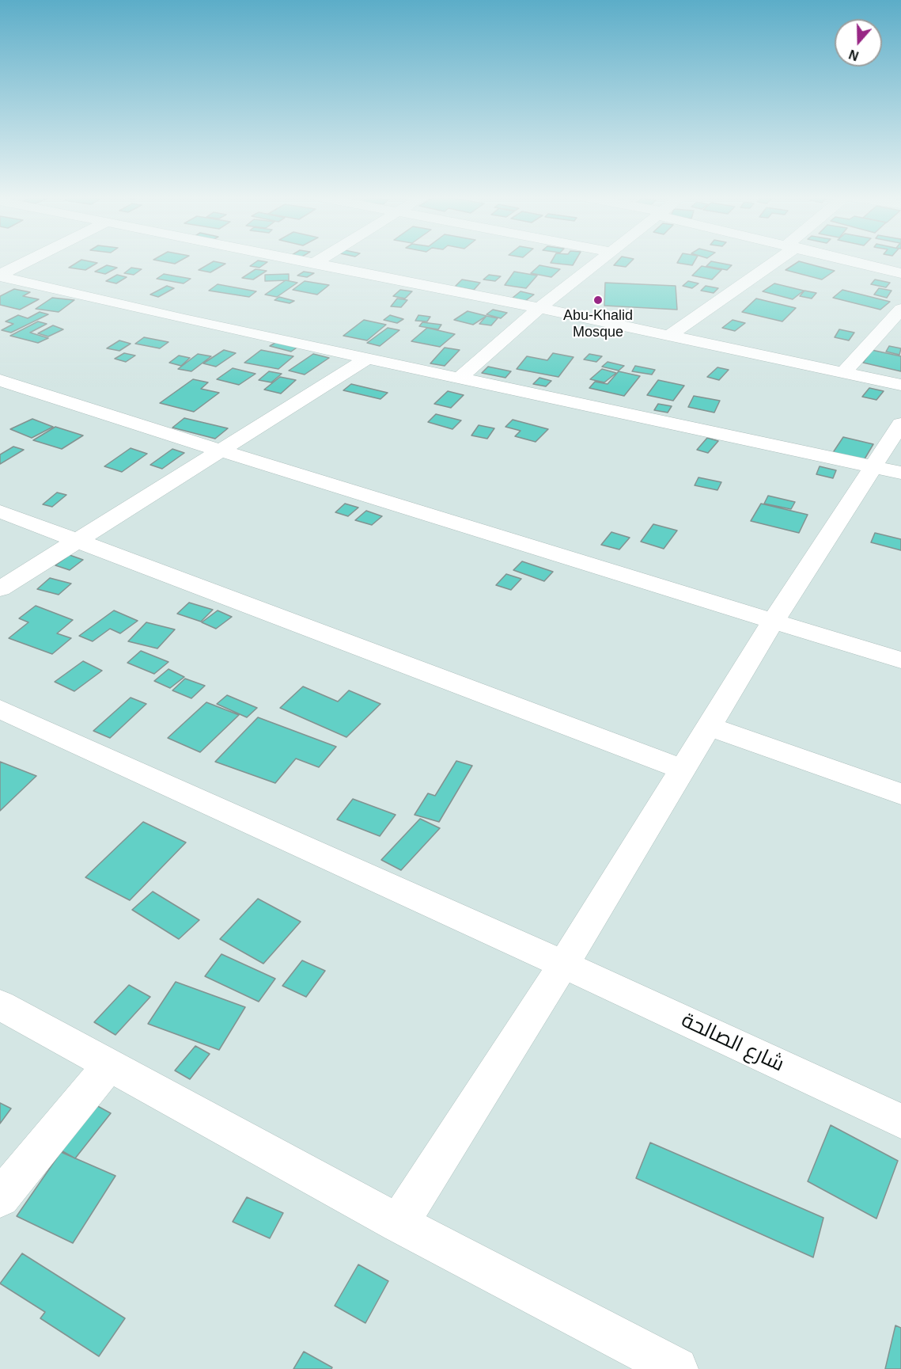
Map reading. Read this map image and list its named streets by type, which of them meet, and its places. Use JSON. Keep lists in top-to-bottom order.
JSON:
{
  "streets": {
    "street": ["شارع الصالحة"]
  },
  "places": ["Abu-Khalid Mosque"],
  "north": "bottom"
}
